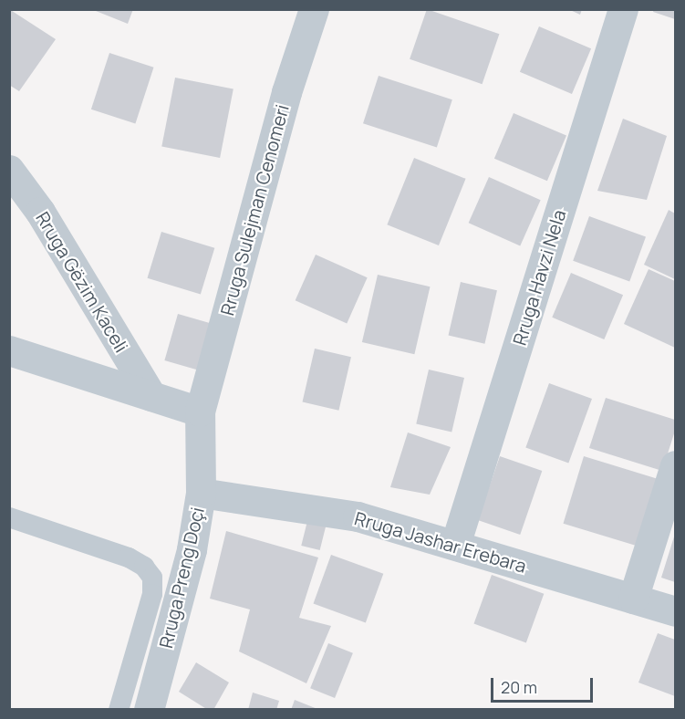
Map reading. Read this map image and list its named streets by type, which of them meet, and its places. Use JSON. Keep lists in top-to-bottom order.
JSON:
{
  "streets": {
    "street": [
      "Rruga Sulejman Cenomeri",
      "Rruga Havzi Nela",
      "Rruga Gëzim Kaceli",
      "Rruga Jashar Erebara",
      "Rruga Preng Doçi"
    ]
  },
  "crossings": [
    ["Rruga Sulejman Cenomeri", "Rruga Preng Doçi"],
    ["Rruga Havzi Nela", "Rruga Jashar Erebara"],
    ["Rruga Jashar Erebara", "Rruga Preng Doçi"]
  ],
  "scale_bar": "20 m"
}
